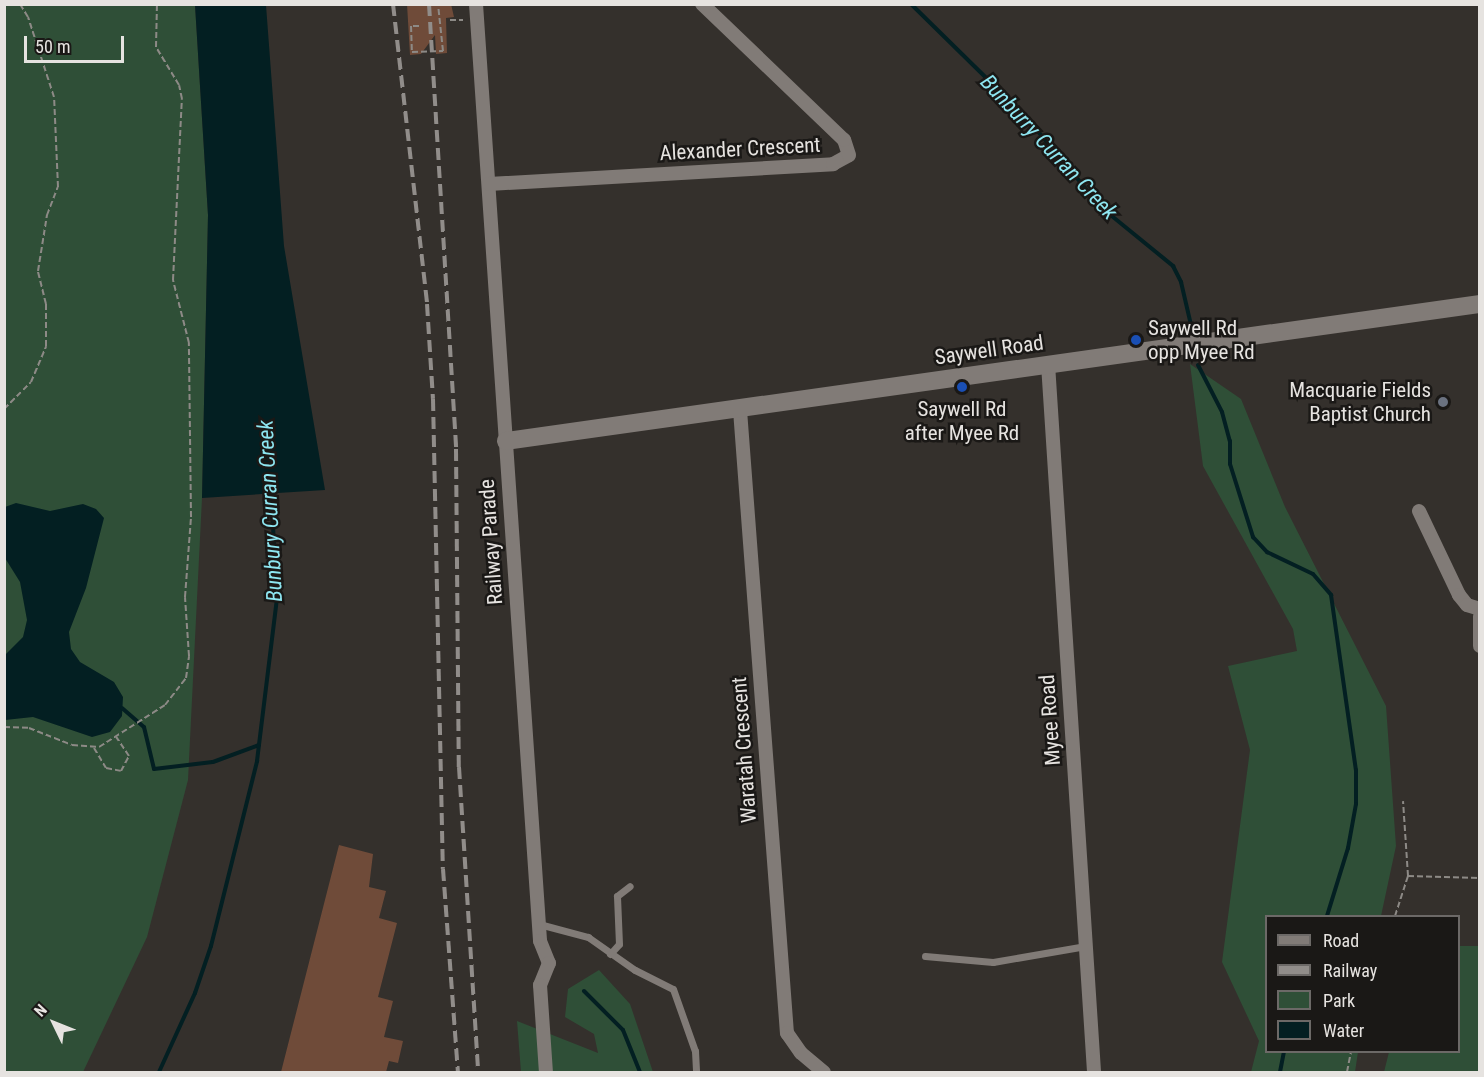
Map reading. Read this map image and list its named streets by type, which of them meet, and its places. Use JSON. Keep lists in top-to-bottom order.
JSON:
{
  "streets": {
    "street": [
      "Alexander Crescent",
      "Saywell Road",
      "Railway Parade",
      "Myee Road",
      "Waratah Crescent"
    ]
  },
  "crossings": [
    ["Alexander Crescent", "Railway Parade"],
    ["Saywell Road", "Railway Parade"],
    ["Saywell Road", "Myee Road"],
    ["Saywell Road", "Waratah Crescent"]
  ],
  "water": ["Bunburry Curran Creek", "Bunbury Curran Creek"],
  "places": ["Saywell Rd opp Myee Rd", "Saywell Rd after Myee Rd", "Macquarie Fields Baptist Church"],
  "legend": [
    "Road",
    "Railway",
    "Park",
    "Water"
  ],
  "scale_bar": "50 m",
  "north": "top left"
}
